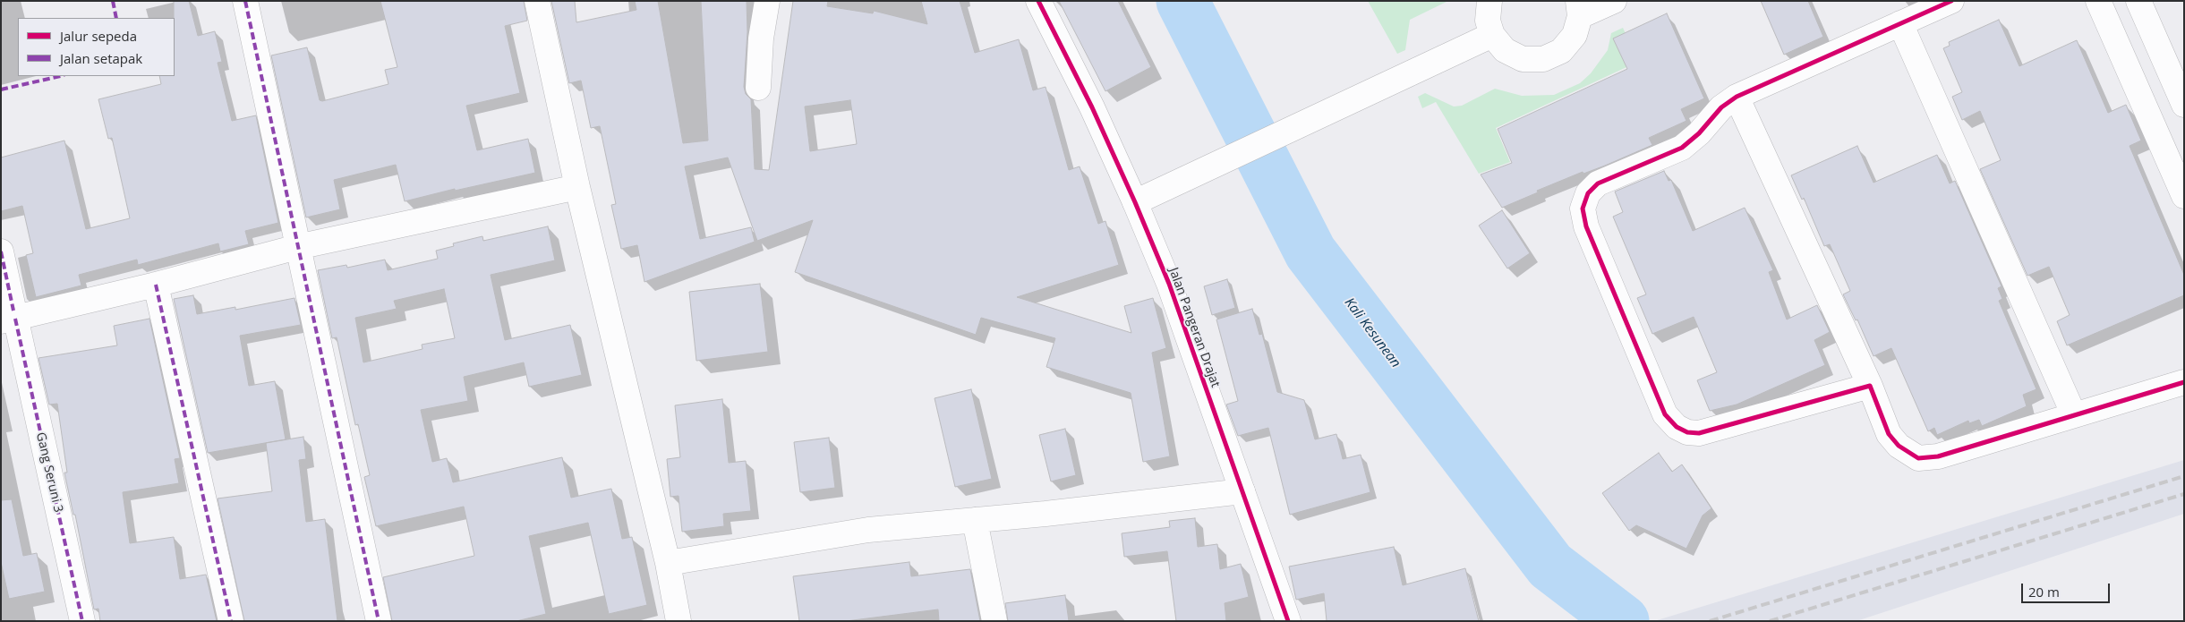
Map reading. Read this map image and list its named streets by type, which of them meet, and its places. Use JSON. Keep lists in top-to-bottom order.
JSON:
{
  "streets": {
    "street": ["Jalan Pangeran Drajat", "Gang Seruni 3"]
  },
  "water": ["Kali Kesunean"],
  "legend": ["Jalur sepeda", "Jalan setapak"],
  "scale_bar": "20 m"
}
